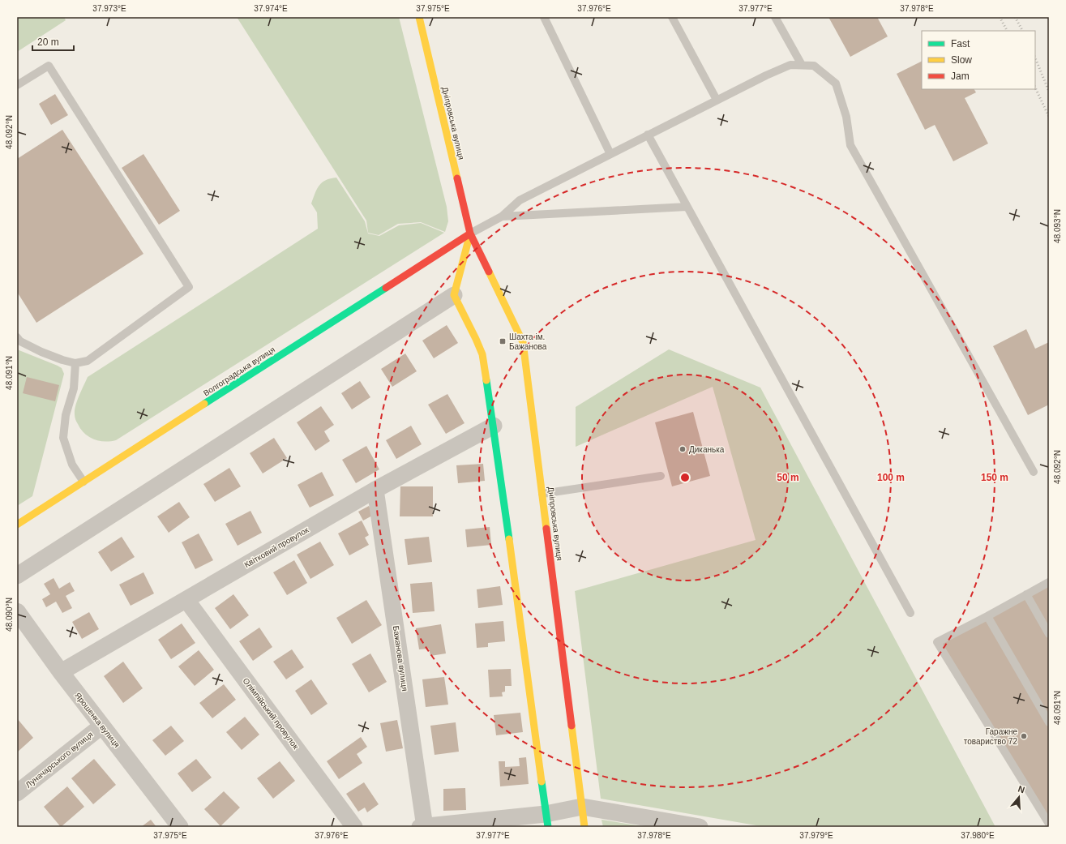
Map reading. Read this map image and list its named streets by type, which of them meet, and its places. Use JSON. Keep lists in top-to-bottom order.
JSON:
{
  "streets": {
    "street": [
      "Дніпровська вулиця",
      "Волгоградська вулиця",
      "Квітковий провулок",
      "Бажанова вулиця",
      "Олімпійський провулок",
      "Ярошенка вулиця",
      "Луначарського вулиця"
    ]
  },
  "crossings": [
    ["Дніпровська вулиця", "Волгоградська вулиця"],
    ["Квітковий провулок", "Бажанова вулиця"],
    ["Квітковий провулок", "Олімпійський провулок"],
    ["Квітковий провулок", "Ярошенка вулиця"],
    ["Ярошенка вулиця", "Луначарського вулиця"]
  ],
  "places": {
    "transit": ["Шахта ім. Бажанова"],
    "other": ["Диканька", "Гаражне товариство 72"]
  },
  "legend": ["Fast", "Slow", "Jam"],
  "scale_bar": "20 m",
  "north": "top",
  "coordinates": [
    "37.973°E",
    "37.974°E",
    "37.975°E",
    "37.976°E",
    "37.977°E",
    "37.978°E",
    "48.092°N",
    "48.093°N",
    "48.091°N",
    "48.090°N",
    "37.979°E",
    "37.980°E"
  ],
  "rings": ["50 m", "100 m", "150 m"]
}
